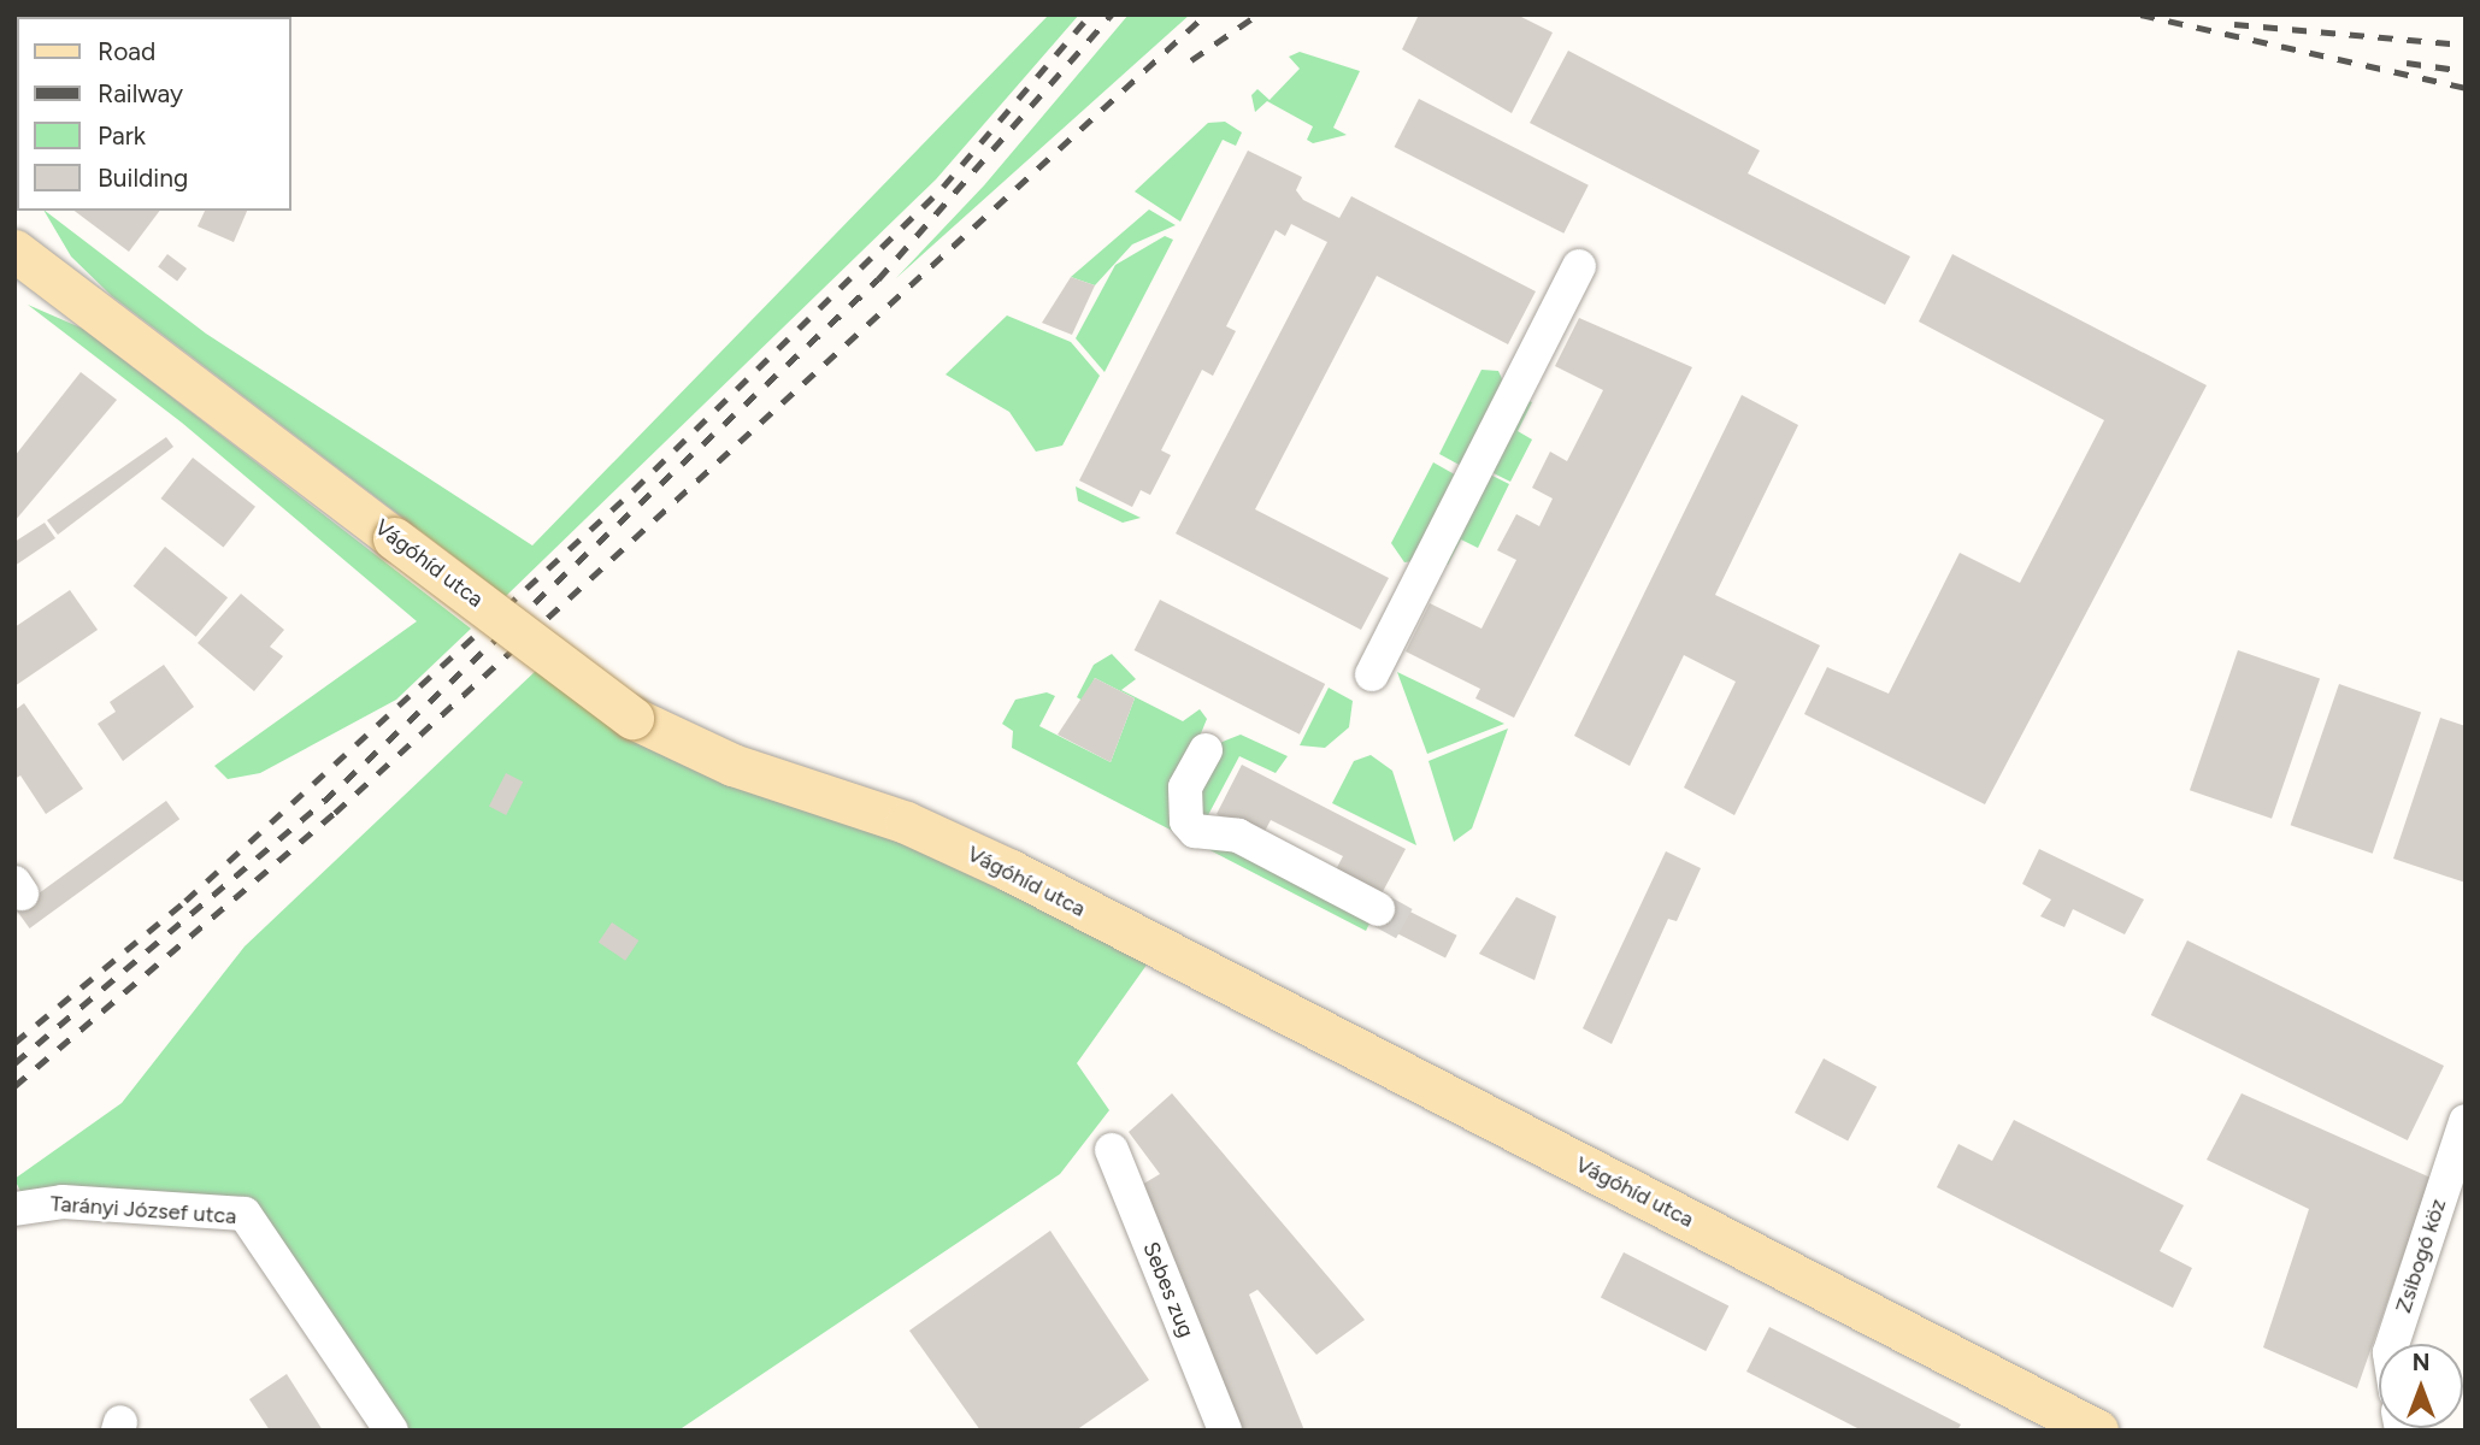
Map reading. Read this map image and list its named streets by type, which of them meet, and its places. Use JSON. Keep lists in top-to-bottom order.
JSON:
{
  "streets": {
    "main road": ["Vágóhíd utca"],
    "street": ["Tarányi József utca", "Zsibogó köz", "Sebes zug"]
  },
  "legend": [
    "Road",
    "Railway",
    "Park",
    "Building"
  ],
  "north": "top"
}
